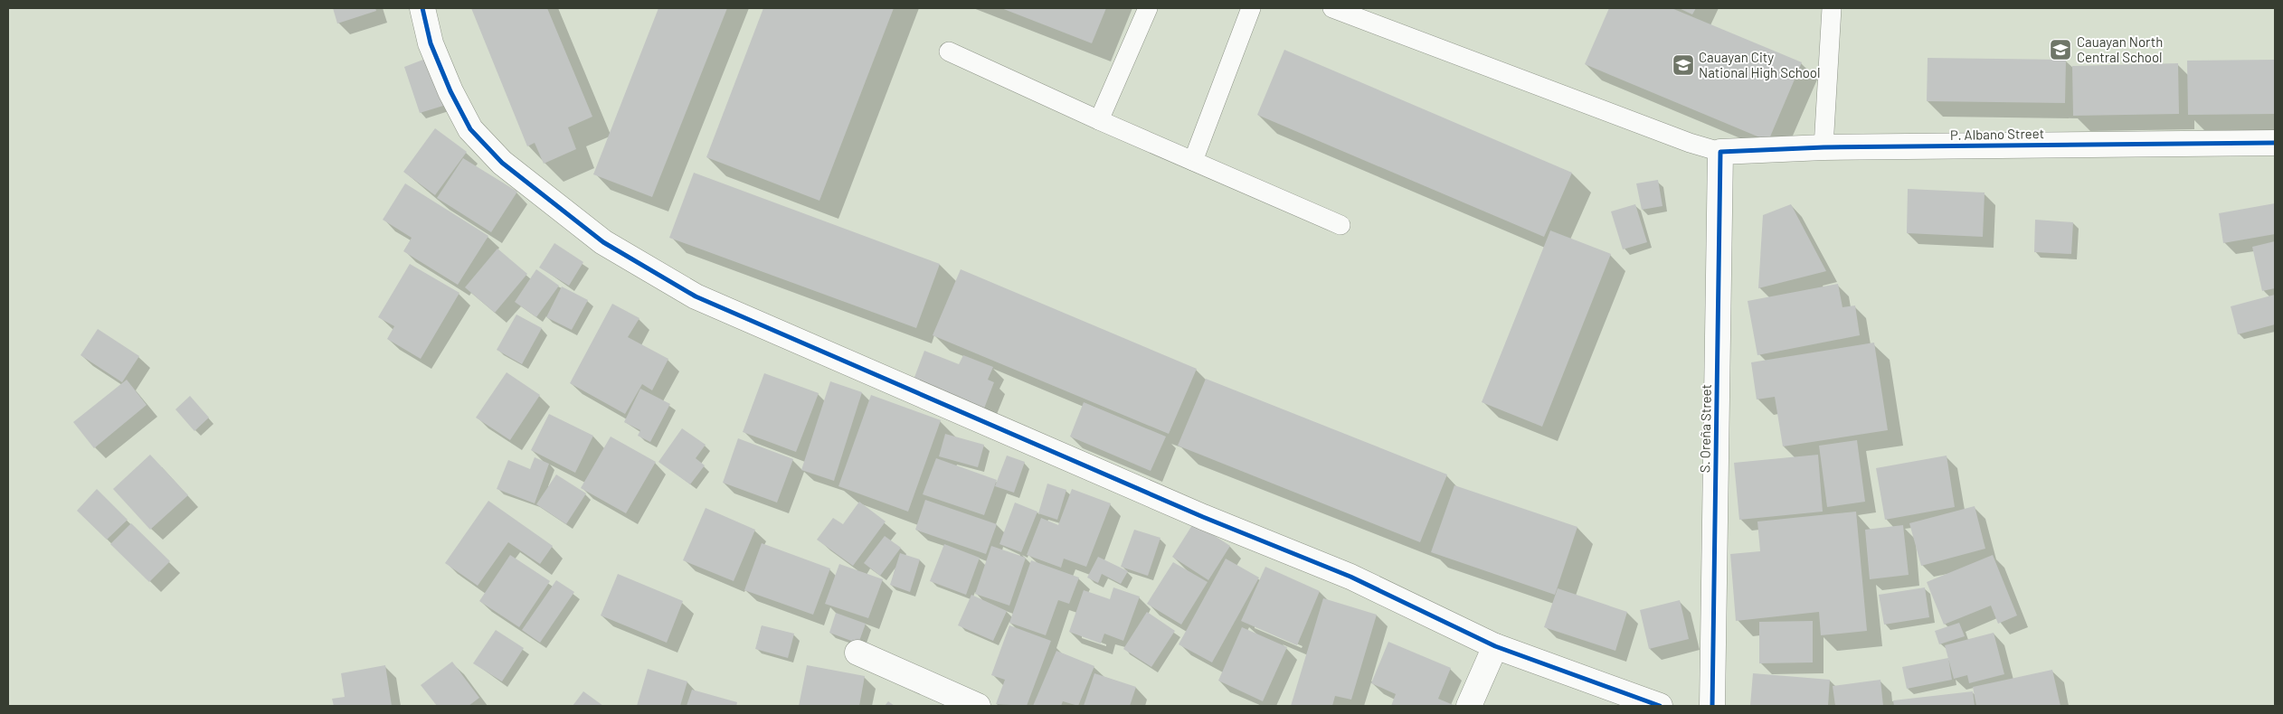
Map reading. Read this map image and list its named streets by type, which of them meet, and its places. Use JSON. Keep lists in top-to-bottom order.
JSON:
{
  "streets": {
    "street": ["P. Albano Street", "S. Oreña Street"]
  },
  "crossings": [
    ["P. Albano Street", "S. Oreña Street"]
  ],
  "places": {
    "school or university": ["Cauayan North Central School", "Cauayan City National High School"]
  }
}
